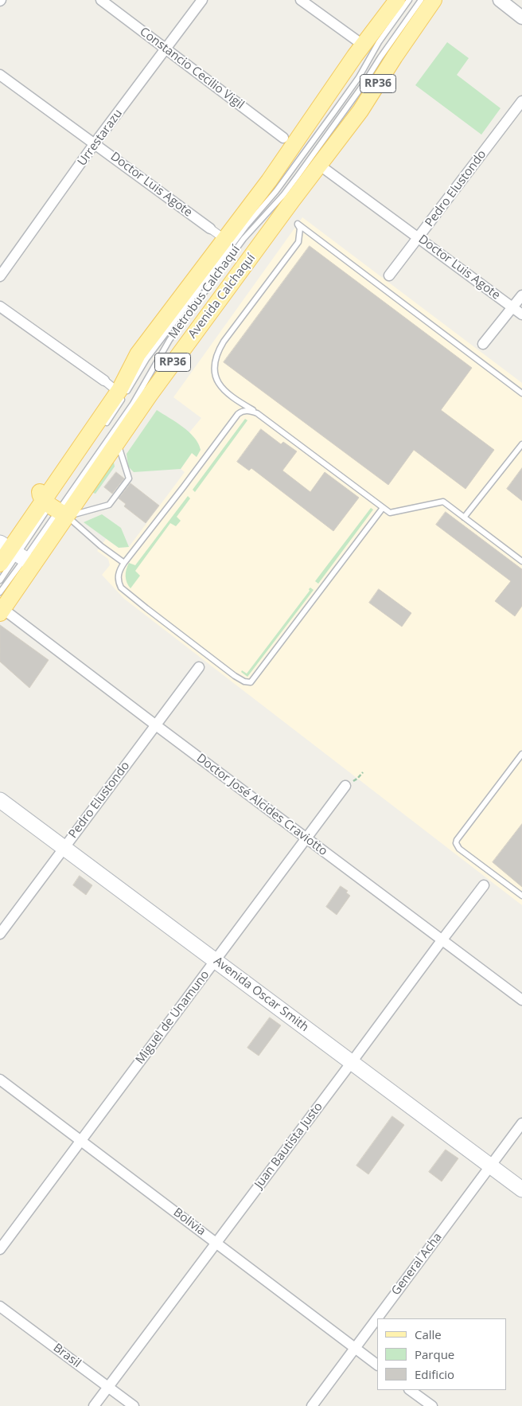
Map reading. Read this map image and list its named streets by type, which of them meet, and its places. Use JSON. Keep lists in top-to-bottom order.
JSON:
{
  "streets": {
    "main road": ["RP36", "Avenida Calchaquí", "Avenida Oscar Smith"],
    "street": [
      "Constancio Cecilio Vigil",
      "Urrestarazu",
      "Doctor Luis Agote",
      "Pedro Elustondo",
      "Doctor José Alcides Craviotto",
      "Miguel de Unamuno",
      "Juan Bautista Justo",
      "Bolivia",
      "General Acha",
      "Brasil"
    ],
    "lane": ["Metrobus Calchaquí"]
  },
  "crossings": [
    ["Constancio Cecilio Vigil", "Urrestarazu"],
    ["Constancio Cecilio Vigil", "Avenida Calchaquí"],
    ["Urrestarazu", "Doctor Luis Agote"],
    ["Doctor Luis Agote", "Pedro Elustondo"],
    ["Doctor Luis Agote", "Avenida Calchaquí"],
    ["Pedro Elustondo", "Doctor José Alcides Craviotto"],
    ["Pedro Elustondo", "Avenida Oscar Smith"],
    ["Metrobus Calchaquí", "Avenida Calchaquí"],
    ["Avenida Calchaquí", "Doctor José Alcides Craviotto"],
    ["Doctor José Alcides Craviotto", "Miguel de Unamuno"],
    ["Doctor José Alcides Craviotto", "Juan Bautista Justo"],
    ["Avenida Oscar Smith", "Miguel de Unamuno"],
    ["Avenida Oscar Smith", "Juan Bautista Justo"],
    ["Avenida Oscar Smith", "General Acha"],
    ["Miguel de Unamuno", "Bolivia"],
    ["Juan Bautista Justo", "Bolivia"],
    ["Juan Bautista Justo", "Brasil"],
    ["Bolivia", "General Acha"]
  ],
  "legend": ["Calle", "Parque", "Edificio"]
}
